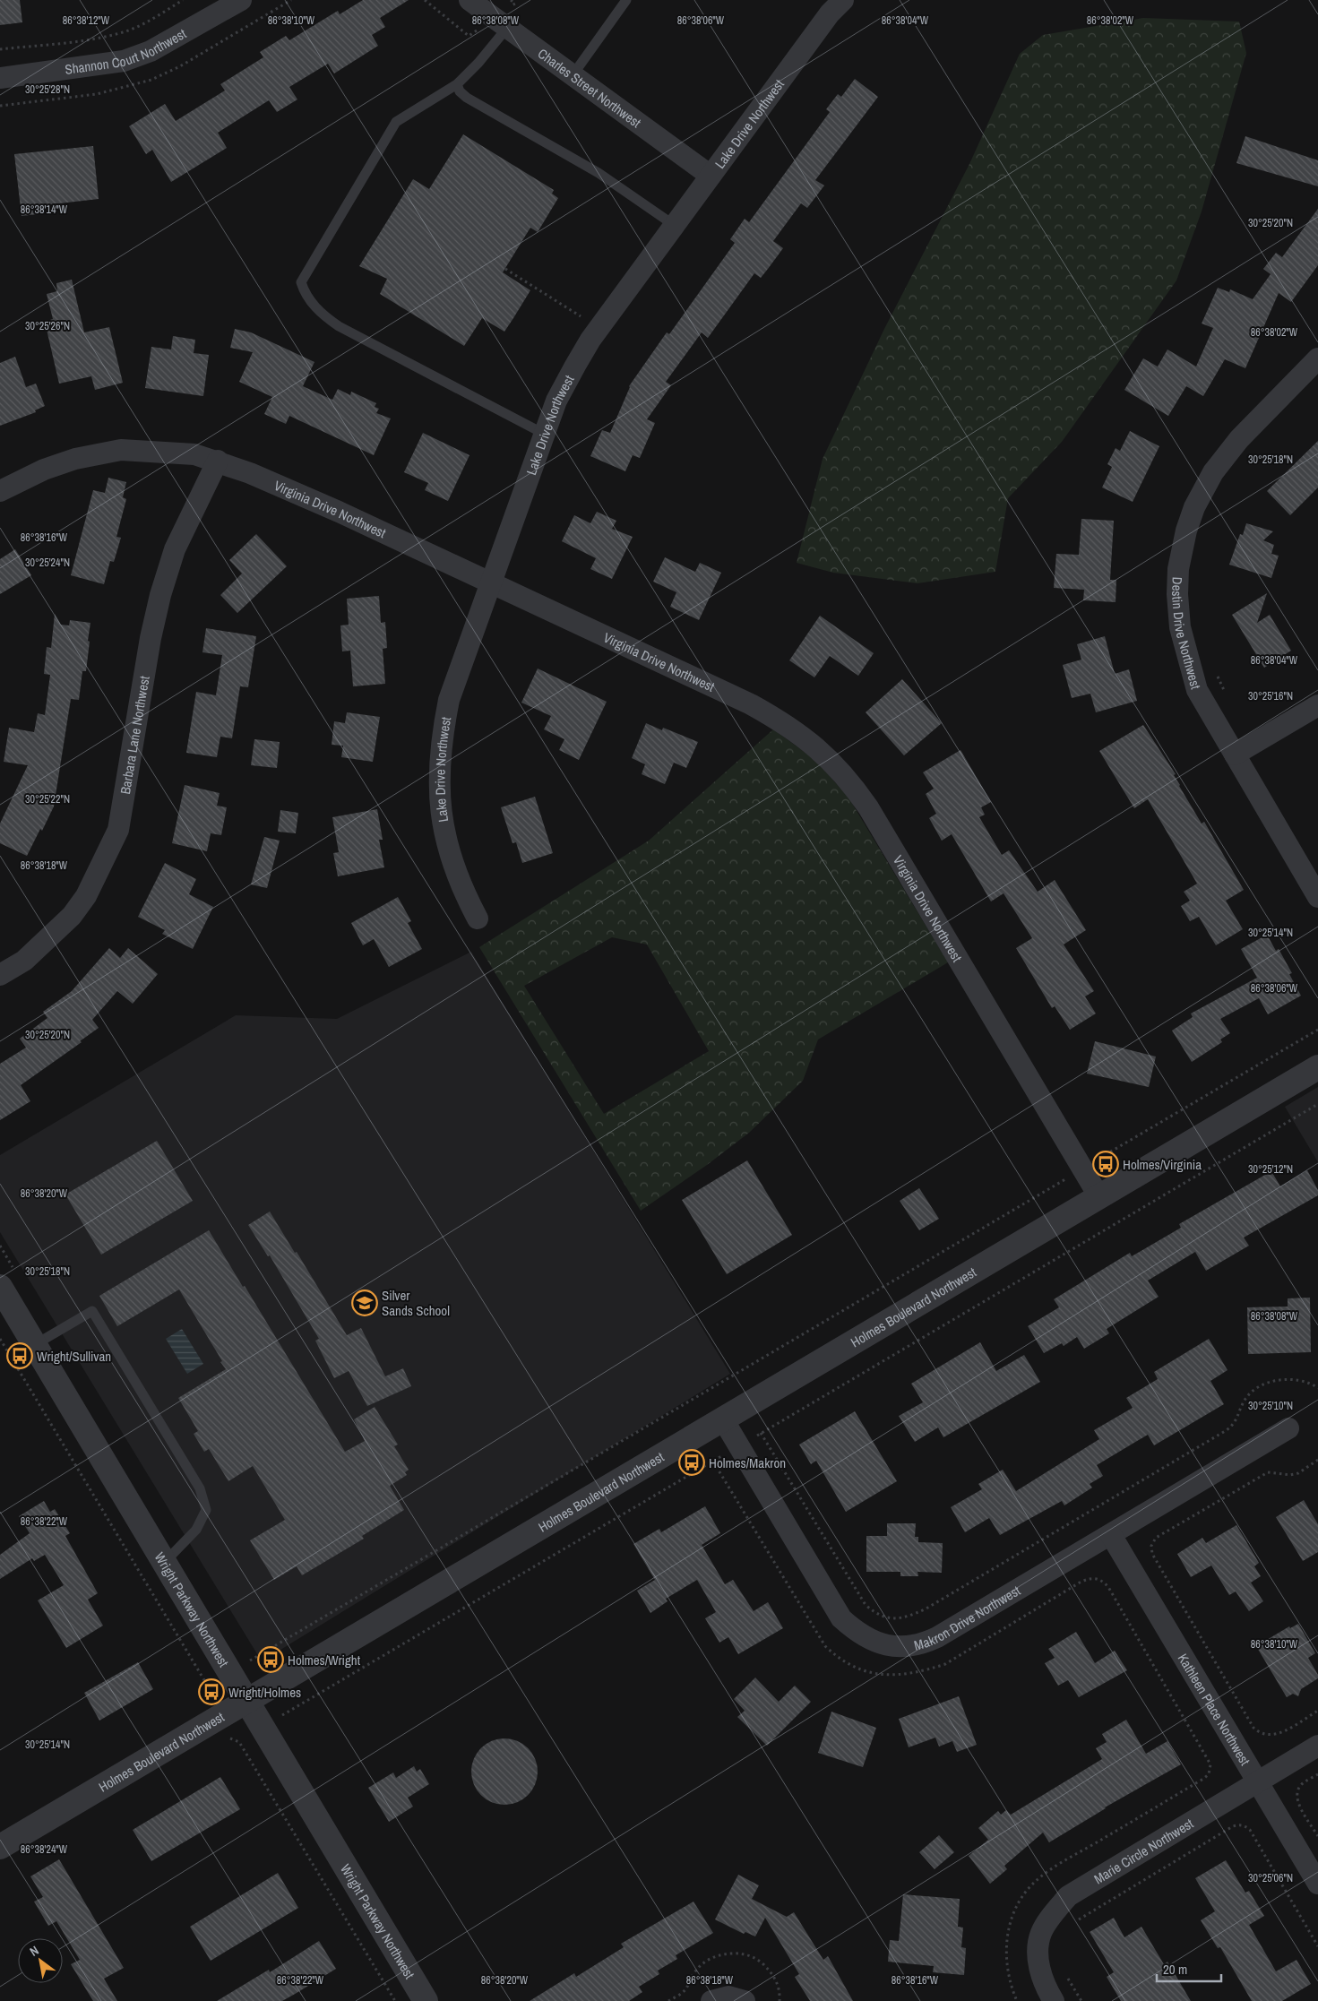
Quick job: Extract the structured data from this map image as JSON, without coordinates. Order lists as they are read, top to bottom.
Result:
{
  "streets": {
    "street": [
      "Shannon Court Northwest",
      "Charles Street Northwest",
      "Lake Drive Northwest",
      "Virginia Drive Northwest",
      "Destin Drive Northwest",
      "Barbara Lane Northwest",
      "Holmes Boulevard Northwest",
      "Wright Parkway Northwest",
      "Makron Drive Northwest",
      "Kathleen Place Northwest",
      "Marie Circle Northwest"
    ]
  },
  "crossings": [
    ["Charles Street Northwest", "Lake Drive Northwest"],
    ["Lake Drive Northwest", "Virginia Drive Northwest"],
    ["Virginia Drive Northwest", "Barbara Lane Northwest"],
    ["Virginia Drive Northwest", "Holmes Boulevard Northwest"],
    ["Holmes Boulevard Northwest", "Wright Parkway Northwest"],
    ["Holmes Boulevard Northwest", "Makron Drive Northwest"],
    ["Makron Drive Northwest", "Kathleen Place Northwest"],
    ["Kathleen Place Northwest", "Marie Circle Northwest"]
  ],
  "places": {
    "bus stop": [
      "Holmes/Virginia",
      "Wright/Sullivan",
      "Holmes/Makron",
      "Holmes/Wright",
      "Wright/Holmes"
    ],
    "school or university": ["Silver Sands School"]
  },
  "scale_bar": "20 m",
  "north": "top left",
  "coordinates": [
    "86°38'06\"W",
    "86°38'12\"W",
    "86°38'10\"W",
    "86°38'08\"W",
    "86°38'04\"W",
    "86°38'02\"W",
    "30°25'28\"N",
    "86°38'14\"W",
    "30°25'20\"N",
    "30°25'26\"N",
    "30°25'18\"N",
    "86°38'16\"W",
    "30°25'24\"N",
    "30°25'16\"N",
    "30°25'22\"N",
    "86°38'18\"W",
    "30°25'14\"N",
    "30°25'12\"N",
    "86°38'20\"W",
    "30°25'10\"N",
    "86°38'22\"W",
    "86°38'24\"W",
    "30°25'06\"N"
  ]
}
